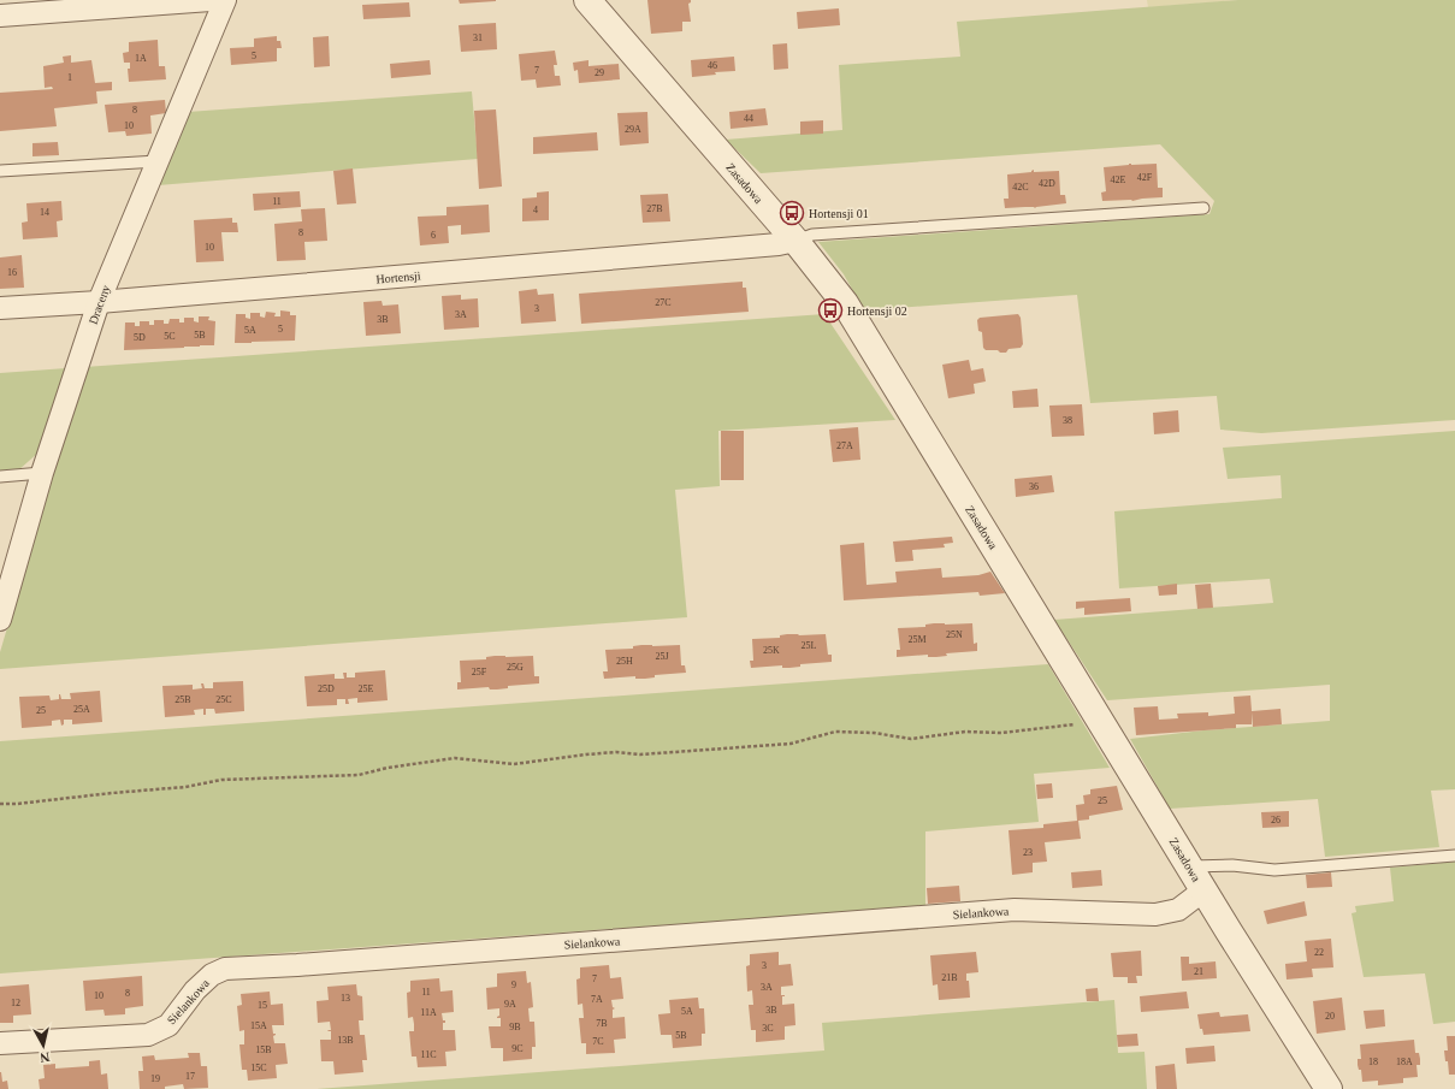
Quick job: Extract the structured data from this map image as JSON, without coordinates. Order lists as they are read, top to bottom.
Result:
{
  "streets": {
    "street": [
      "Zasadowa",
      "Hortensji",
      "Draceny",
      "Sielankowa"
    ]
  },
  "crossings": [
    ["Zasadowa", "Hortensji"],
    ["Zasadowa", "Sielankowa"],
    ["Hortensji", "Draceny"]
  ],
  "places": {
    "bus stop": ["Hortensji 01", "Hortensji 02"]
  },
  "house_numbers": [
    "31",
    "5",
    "1A",
    "46",
    "7",
    "29",
    "1",
    "8",
    "44",
    "10",
    "29A",
    "42F",
    "42E",
    "42D",
    "42C",
    "11",
    "27B",
    "4",
    "14",
    "8",
    "6",
    "10",
    "16",
    "27C",
    "3",
    "3A",
    "3B",
    "5",
    "5A",
    "5B",
    "5C",
    "5D",
    "38",
    "27A",
    "36",
    "25N",
    "25M",
    "25L",
    "25K",
    "25J",
    "25H",
    "25G",
    "25F",
    "25D",
    "25E",
    "25B",
    "25C",
    "25A",
    "25",
    "25",
    "26",
    "23",
    "22",
    "3",
    "21",
    "21B",
    "7",
    "9",
    "3A",
    "11",
    "8",
    "10",
    "13",
    "7A",
    "12",
    "9A",
    "15",
    "3B",
    "5A",
    "11A",
    "20",
    "7B",
    "15A",
    "9B",
    "3C",
    "5B",
    "13B",
    "7C",
    "9C",
    "15B",
    "11C",
    "18",
    "18A",
    "15C",
    "17",
    "19"
  ],
  "north": "bottom"
}
